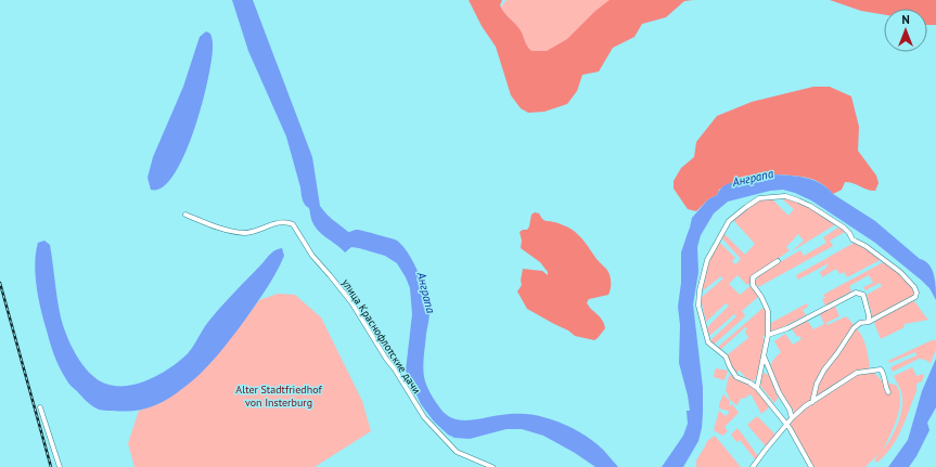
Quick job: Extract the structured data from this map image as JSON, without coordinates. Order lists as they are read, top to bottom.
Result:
{
  "streets": {
    "street": ["улица Краснофлотские дачи"]
  },
  "water": ["Анграпа"],
  "parks": ["Alter Stadtfriedhof von Insterburg"],
  "north": "top"
}
